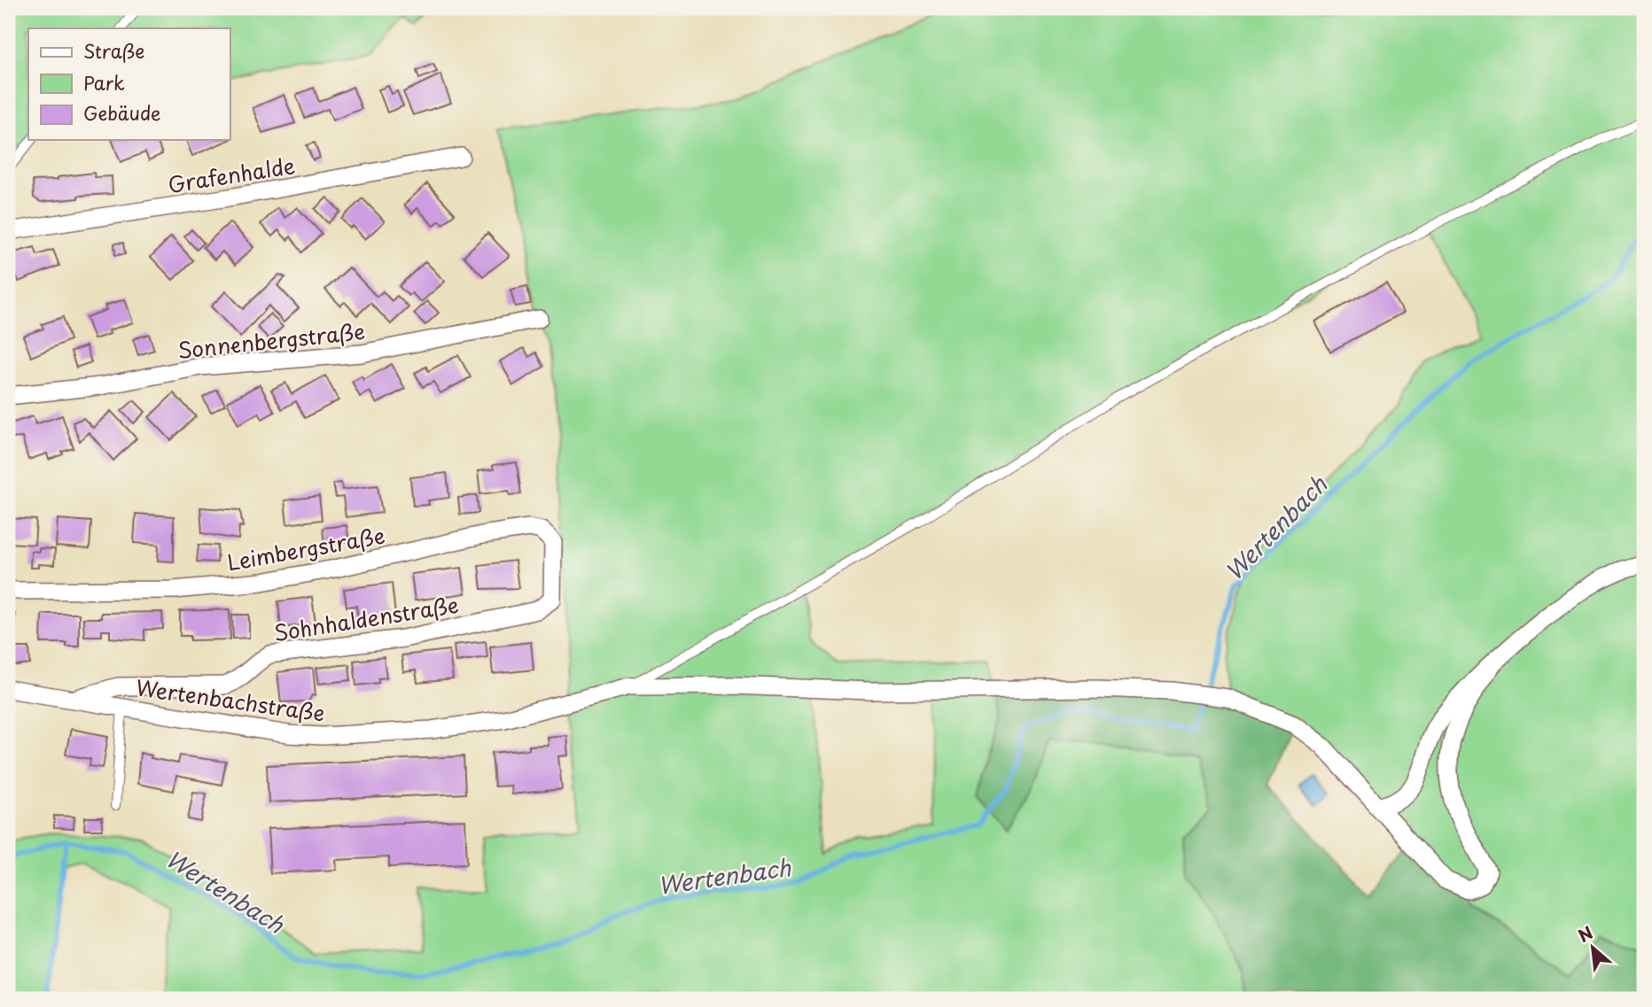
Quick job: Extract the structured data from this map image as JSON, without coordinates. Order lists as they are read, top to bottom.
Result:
{
  "streets": {
    "street": [
      "Grafenhalde",
      "Sonnenbergstraße",
      "Leimbergstraße",
      "Sohnhaldenstraße",
      "Wertenbachstraße"
    ]
  },
  "crossings": [
    ["Leimbergstraße", "Sohnhaldenstraße"],
    ["Sohnhaldenstraße", "Wertenbachstraße"]
  ],
  "water": ["Wertenbach"],
  "legend": ["Straße", "Park", "Gebäude"],
  "north": "top left"
}
